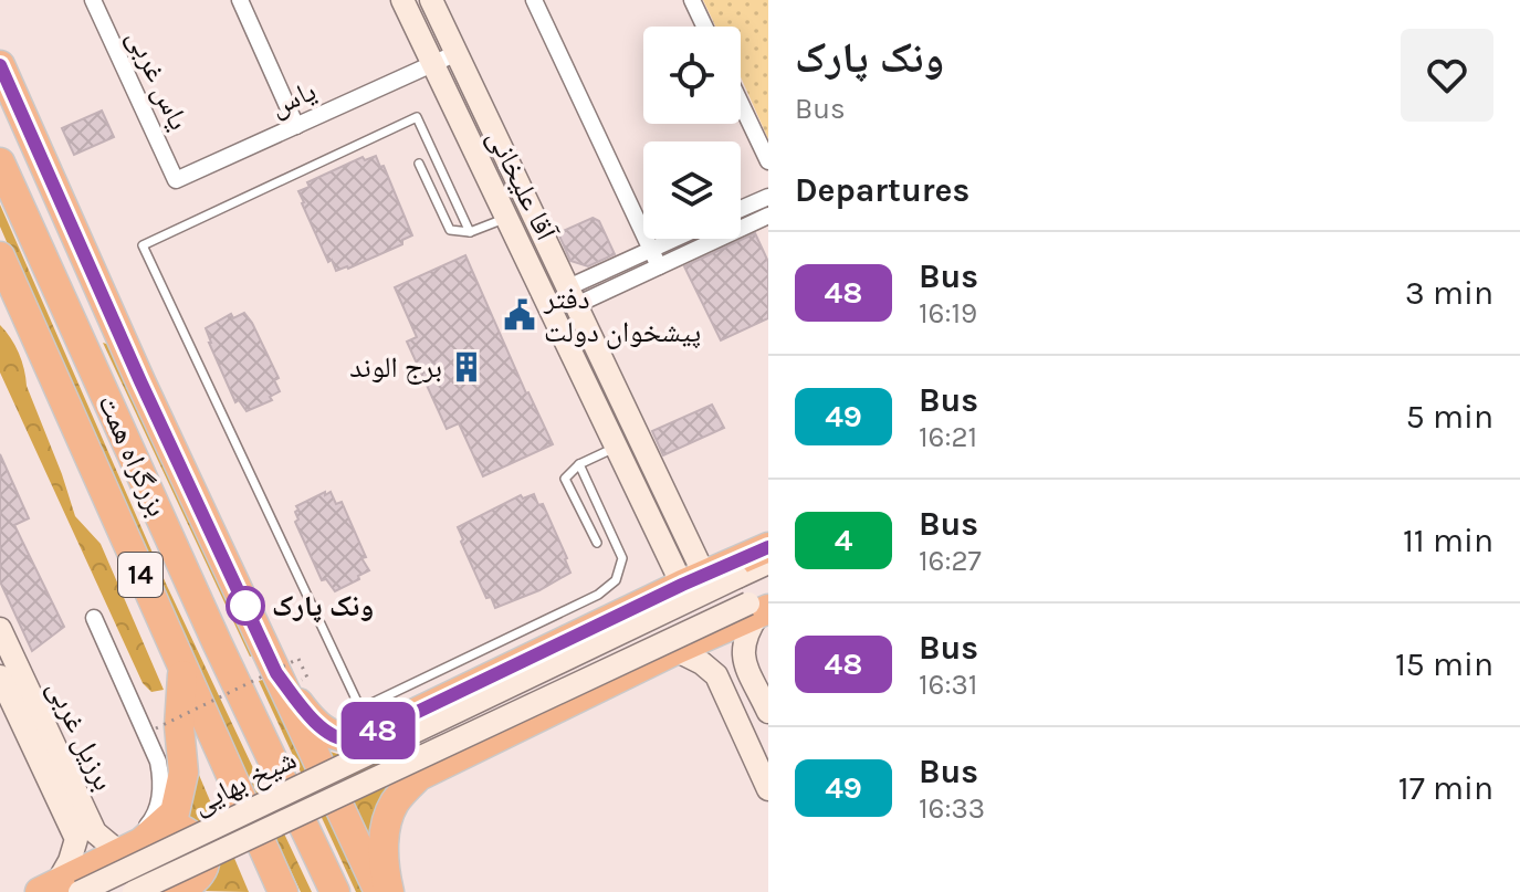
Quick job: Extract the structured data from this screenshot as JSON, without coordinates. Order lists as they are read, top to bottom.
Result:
{
  "streets": {
    "highway": ["بزرگراه همت", "14"],
    "street": [
      "یاس غربی",
      "یاس",
      "آقا علیخانی",
      "برزیل غربی",
      "شیخ بهایی"
    ]
  },
  "crossings": [
    ["یاس غربی", "یاس"],
    ["یاس", "آقا علیخانی"]
  ],
  "places": {
    "public building": ["دفتر پیشخوان دولت"],
    "building": ["برج الوند"],
    "other": ["ونک پارک"]
  },
  "lines": ["bus line 48"],
  "page": {
    "on_map": "48",
    "heading": [
      ["ونک پارک", "Bus"],
      "Departures"
    ],
    "list": [
      {
        "mark": "48",
        "name": "Bus",
        "note": "16:19",
        "value": "3 min"
      },
      {
        "mark": "49",
        "name": "Bus",
        "note": "16:21",
        "value": "5 min"
      },
      {
        "mark": "4",
        "name": "Bus",
        "note": "16:27",
        "value": "11 min"
      },
      {
        "mark": "48",
        "name": "Bus",
        "note": "16:31",
        "value": "15 min"
      },
      {
        "mark": "49",
        "name": "Bus",
        "note": "16:33",
        "value": "17 min"
      }
    ]
  }
}
